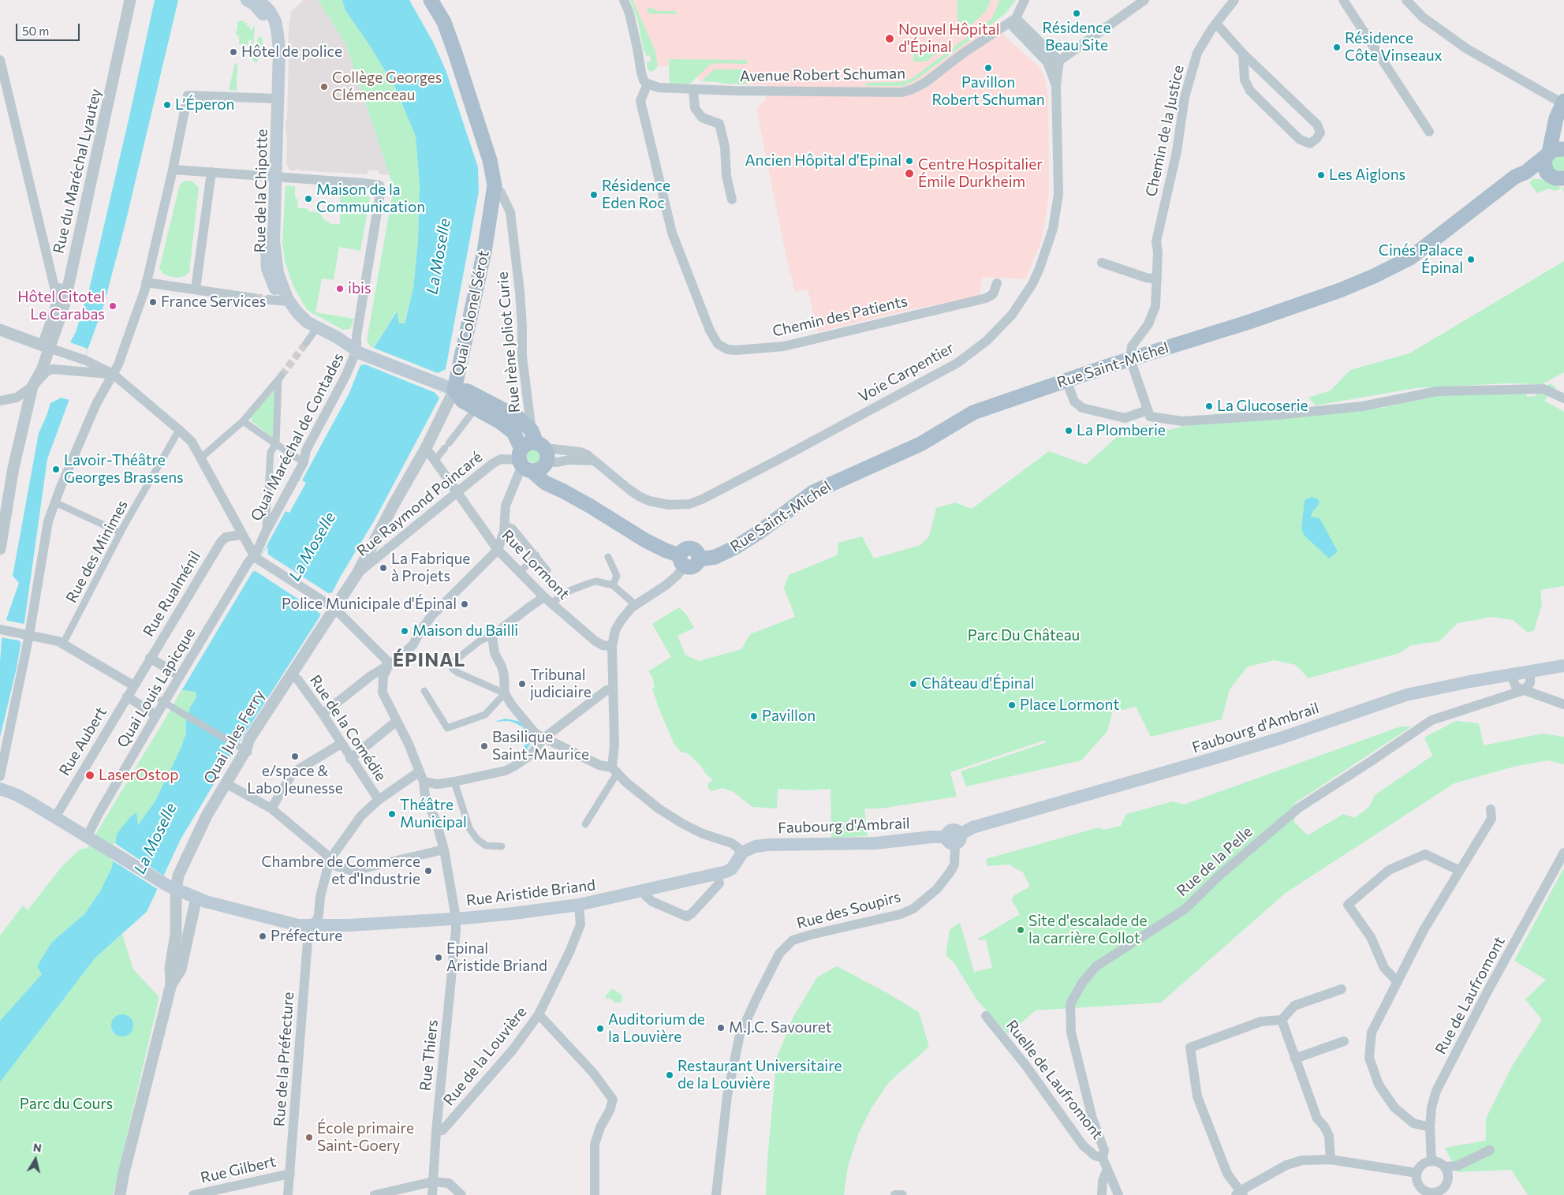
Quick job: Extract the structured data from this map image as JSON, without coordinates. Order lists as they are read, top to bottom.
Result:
{
  "streets": {
    "main road": [
      "Rue de la Chipotte",
      "Quai Colonel Sérot",
      "Rue Saint-Michel",
      "Faubourg d'Ambrail",
      "Rue Aristide Briand"
    ],
    "street": [
      "Avenue Robert Schuman",
      "Chemin de la Justice",
      "Rue du Maréchal Lyautey",
      "Chemin des Patients",
      "Rue Irène Joliot Curie",
      "Voie Carpentier",
      "Quai Maréchal de Contades",
      "Rue Raymond Poincaré",
      "Rue des Minimes",
      "Rue Lormont",
      "Rue Rualménil",
      "Quai Louis Lapicque",
      "Rue de la Comédie",
      "Quai Jules Ferry",
      "Rue Aubert",
      "Rue de la Pelle",
      "Rue des Soupirs",
      "Rue de Laufromont",
      "Rue Thiers",
      "Rue de la Louvière",
      "Rue de la Préfecture",
      "Ruelle de Laufromont",
      "Rue Gilbert"
    ]
  },
  "crossings": [
    ["Avenue Robert Schuman", "Chemin des Patients"],
    ["Avenue Robert Schuman", "Voie Carpentier"],
    ["Chemin de la Justice", "Rue Saint-Michel"],
    ["Rue de la Chipotte", "Quai Maréchal de Contades"],
    ["Quai Colonel Sérot", "Rue Irène Joliot Curie"],
    ["Quai Colonel Sérot", "Rue Raymond Poincaré"],
    ["Quai Colonel Sérot", "Rue Lormont"],
    ["Quai Colonel Sérot", "Quai Jules Ferry"],
    ["Rue Irène Joliot Curie", "Voie Carpentier"],
    ["Voie Carpentier", "Rue Raymond Poincaré"],
    ["Quai Maréchal de Contades", "Quai Louis Lapicque"],
    ["Rue Raymond Poincaré", "Rue Lormont"],
    ["Rue Rualménil", "Rue Aubert"],
    ["Quai Louis Lapicque", "Rue Aristide Briand"],
    ["Rue de la Comédie", "Quai Jules Ferry"],
    ["Faubourg d'Ambrail", "Rue de la Pelle"],
    ["Faubourg d'Ambrail", "Rue Aristide Briand"],
    ["Faubourg d'Ambrail", "Rue des Soupirs"],
    ["Quai Jules Ferry", "Rue Aristide Briand"],
    ["Rue Aubert", "Rue Aristide Briand"],
    ["Rue de la Pelle", "Ruelle de Laufromont"],
    ["Rue Aristide Briand", "Rue Thiers"],
    ["Rue Aristide Briand", "Rue de la Louvière"],
    ["Rue Aristide Briand", "Rue de la Préfecture"],
    ["Rue Thiers", "Rue de la Louvière"],
    ["Rue de la Préfecture", "Rue Gilbert"]
  ],
  "districts": ["ÉPINAL"],
  "water": ["La Moselle"],
  "parks": ["Parc Du Château", "Parc du Cours"],
  "places": [
    "Résidence Beau Site",
    "Nouvel Hôpital d'Épinal",
    "Résidence Côte Vinseaux",
    "Hôtel de police",
    "Pavillon Robert Schuman",
    "Collège Georges Clémenceau",
    "L’Éperon",
    "Ancien Hôpital d'Epinal",
    "Centre Hospitalier Émile Durkheim",
    "Les Aiglons",
    "Résidence Eden Roc",
    "Maison de la Communication",
    "Cinés Palace Épinal",
    "ibis",
    "France Services",
    "Hôtel Citotel Le Carabas",
    "La Glucoserie",
    "La Plomberie",
    "Lavoir-Théâtre Georges Brassens",
    "La Fabrique à Projets",
    "Police Municipale d'Épinal",
    "Maison du Bailli",
    "Tribunal judiciaire",
    "Château d'Épinal",
    "Place Lormont",
    "Pavillon",
    "Basilique Saint-Maurice",
    "e/space & Labo Jeunesse",
    "LaserOstop",
    "Théâtre Municipal",
    "Chambre de Commerce et d'Industrie",
    "Site d'escalade de la carrière Collot",
    "Préfecture",
    "Epinal Aristide Briand",
    "M.J.C. Savouret",
    "Auditorium de la Louvière",
    "Restaurant Universitaire de la Louvière",
    "École primaire Saint-Goery"
  ],
  "scale_bar": "50 m",
  "north": "top"
}
